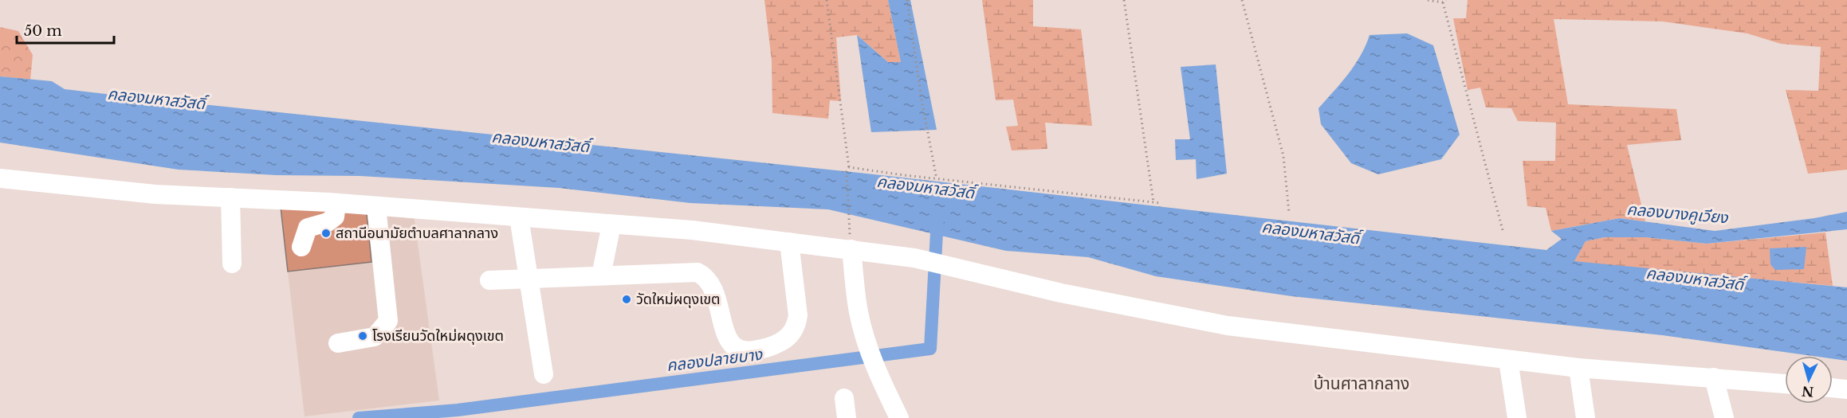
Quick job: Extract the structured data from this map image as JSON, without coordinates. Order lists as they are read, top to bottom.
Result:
{
  "districts": ["บ้านศาลากลาง"],
  "water": ["คลองมหาสวัสดิ์", "คลองบางคูเวียง", "คลองปลายบาง"],
  "places": ["สถานีอนามัยตำบลศาลากลาง", "วัดใหม่ผดุงเขต", "โรงเรียนวัดใหม่ผดุงเขต"],
  "scale_bar": "50 m",
  "north": "bottom"
}
